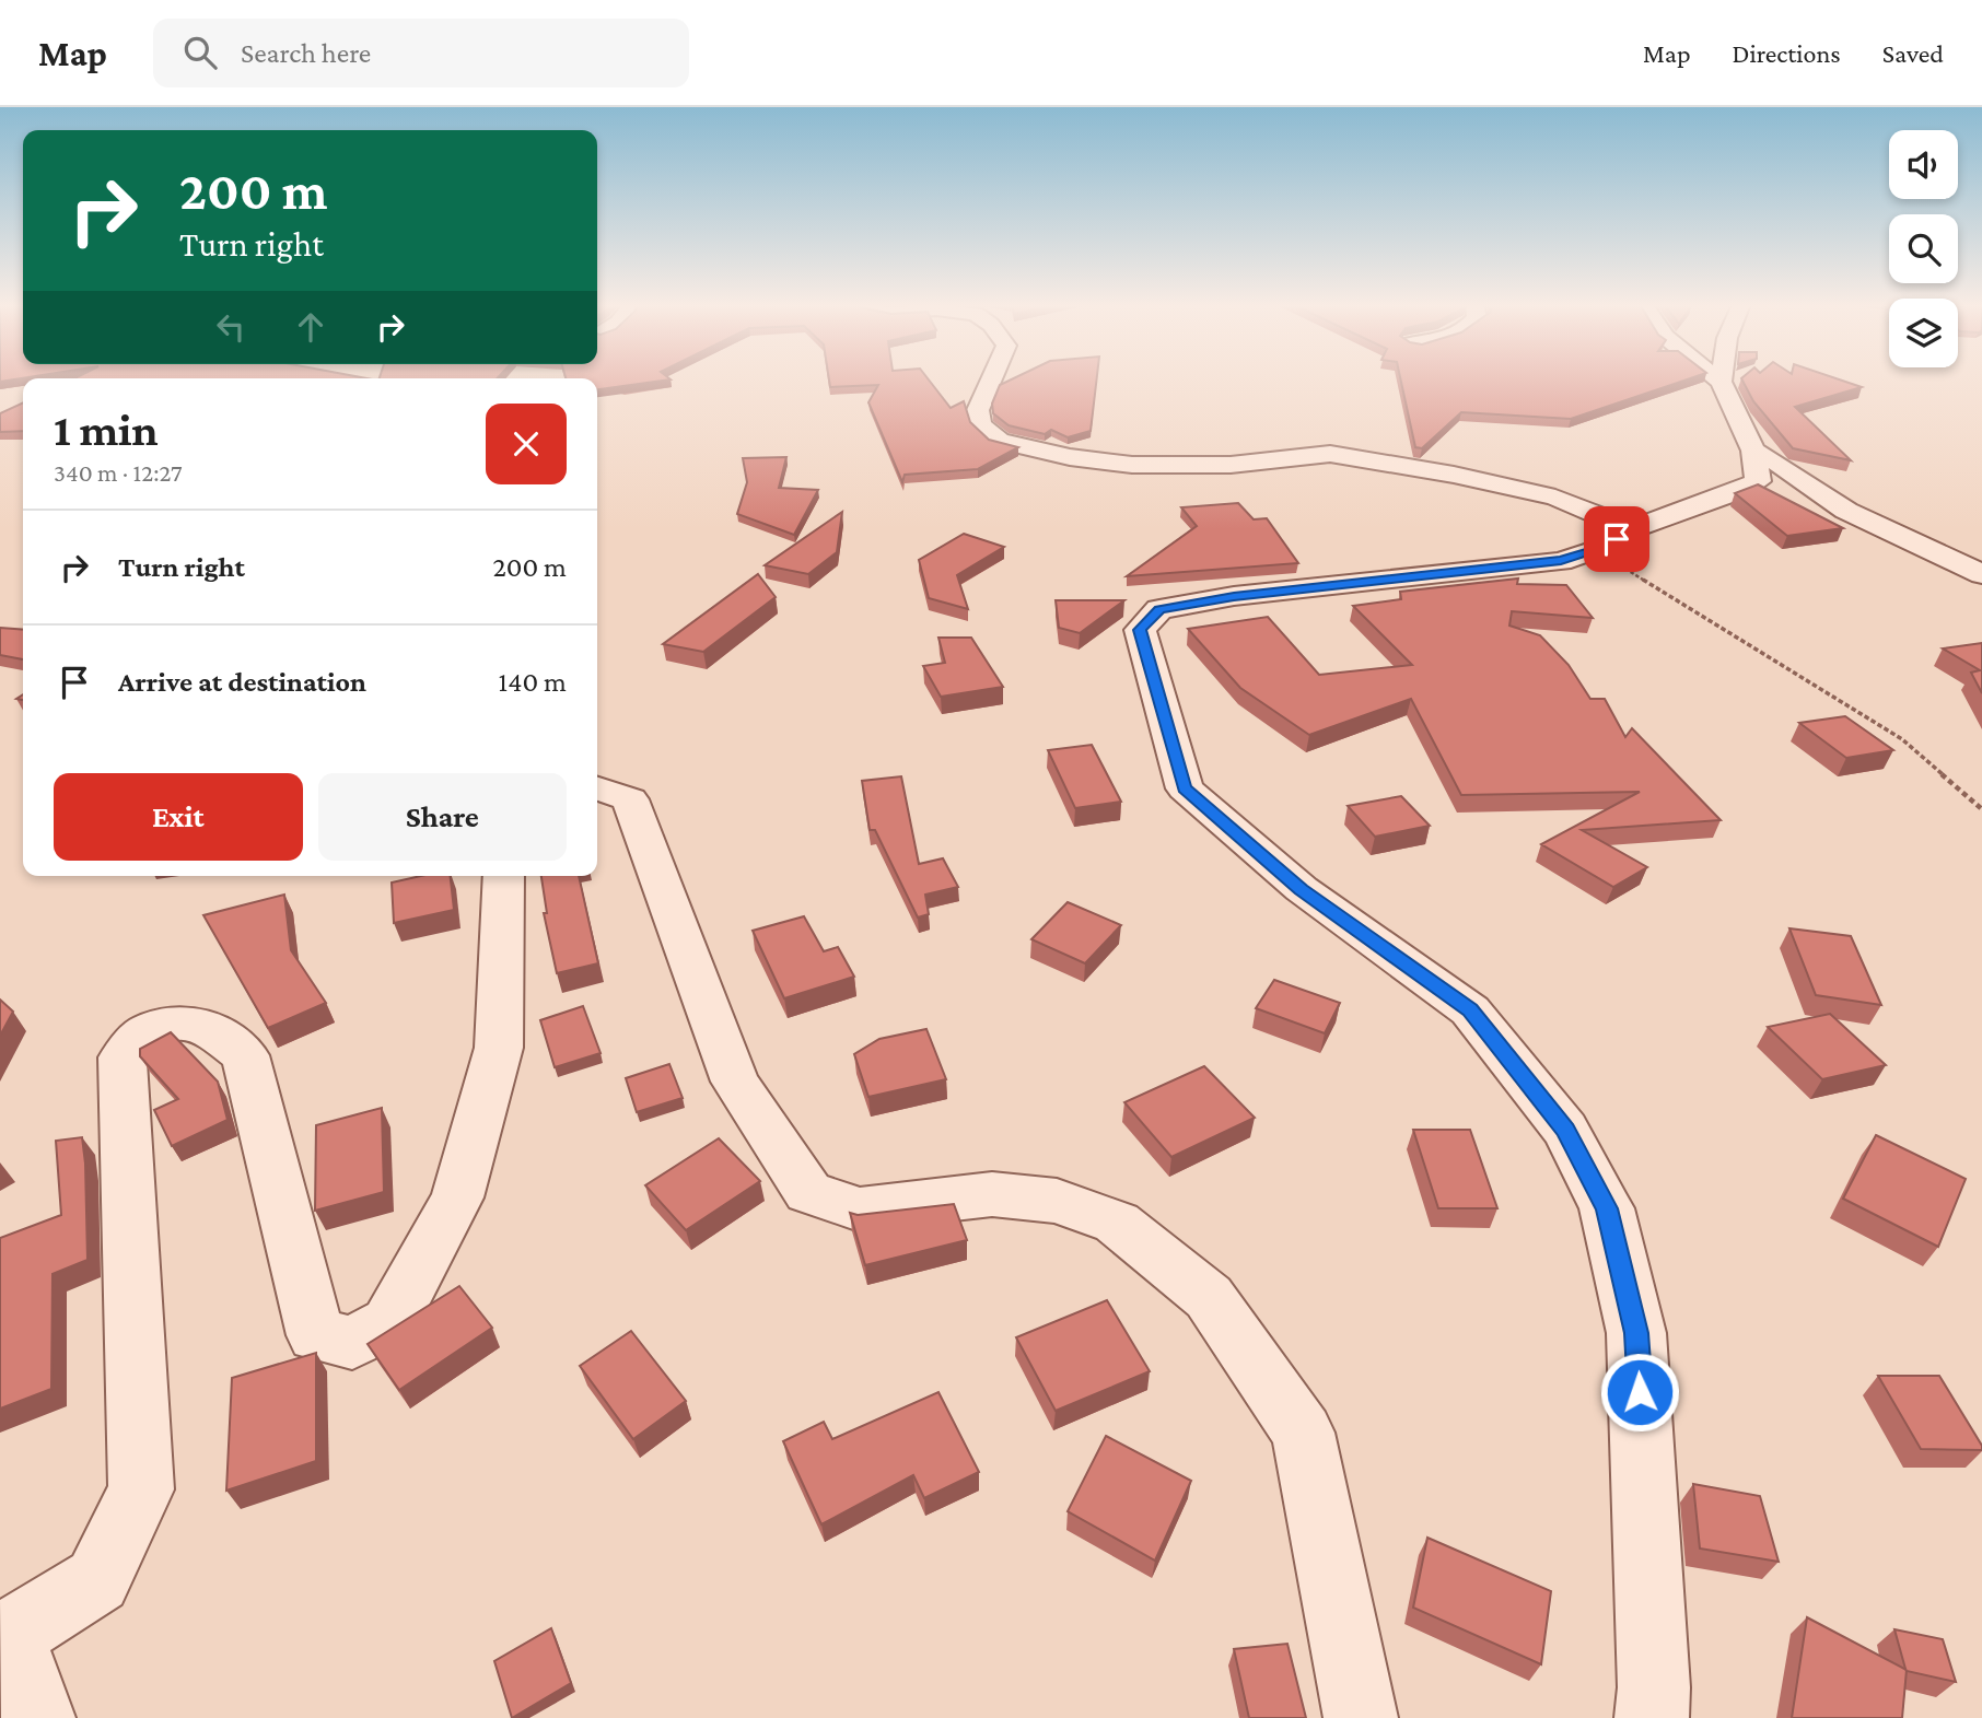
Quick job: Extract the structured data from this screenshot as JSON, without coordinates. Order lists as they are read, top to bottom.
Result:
{
  "page": {
    "header": "Map",
    "search": "Search here",
    "nav": ["Map", "Directions", "Saved"],
    "turn": ["200 m", "Turn right"],
    "heading": ["1 min", "340 m · 12:27"],
    "list": [
      {
        "name": "Turn right",
        "value": "200 m"
      },
      {
        "name": "Arrive at destination",
        "value": "140 m"
      }
    ],
    "buttons": ["Exit", "Share"]
  }
}
